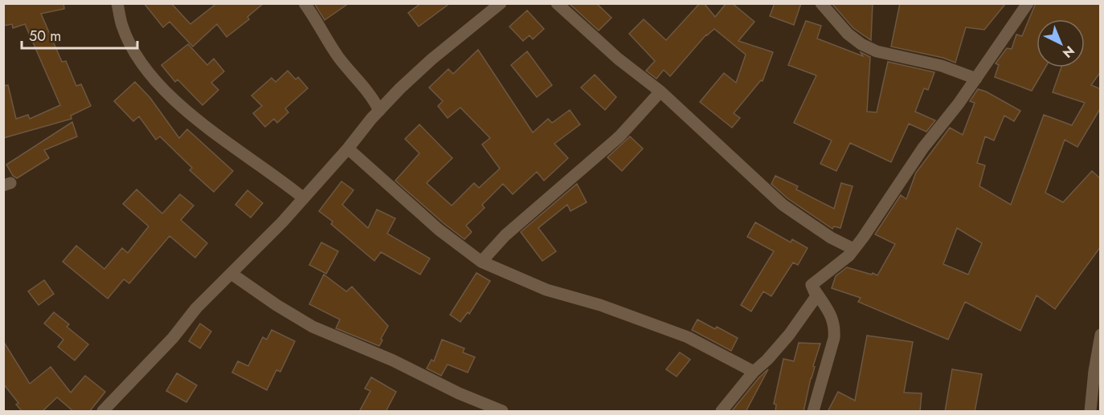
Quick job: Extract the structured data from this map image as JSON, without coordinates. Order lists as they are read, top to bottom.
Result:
{
  "scale_bar": "50 m",
  "north": "bottom right"
}
